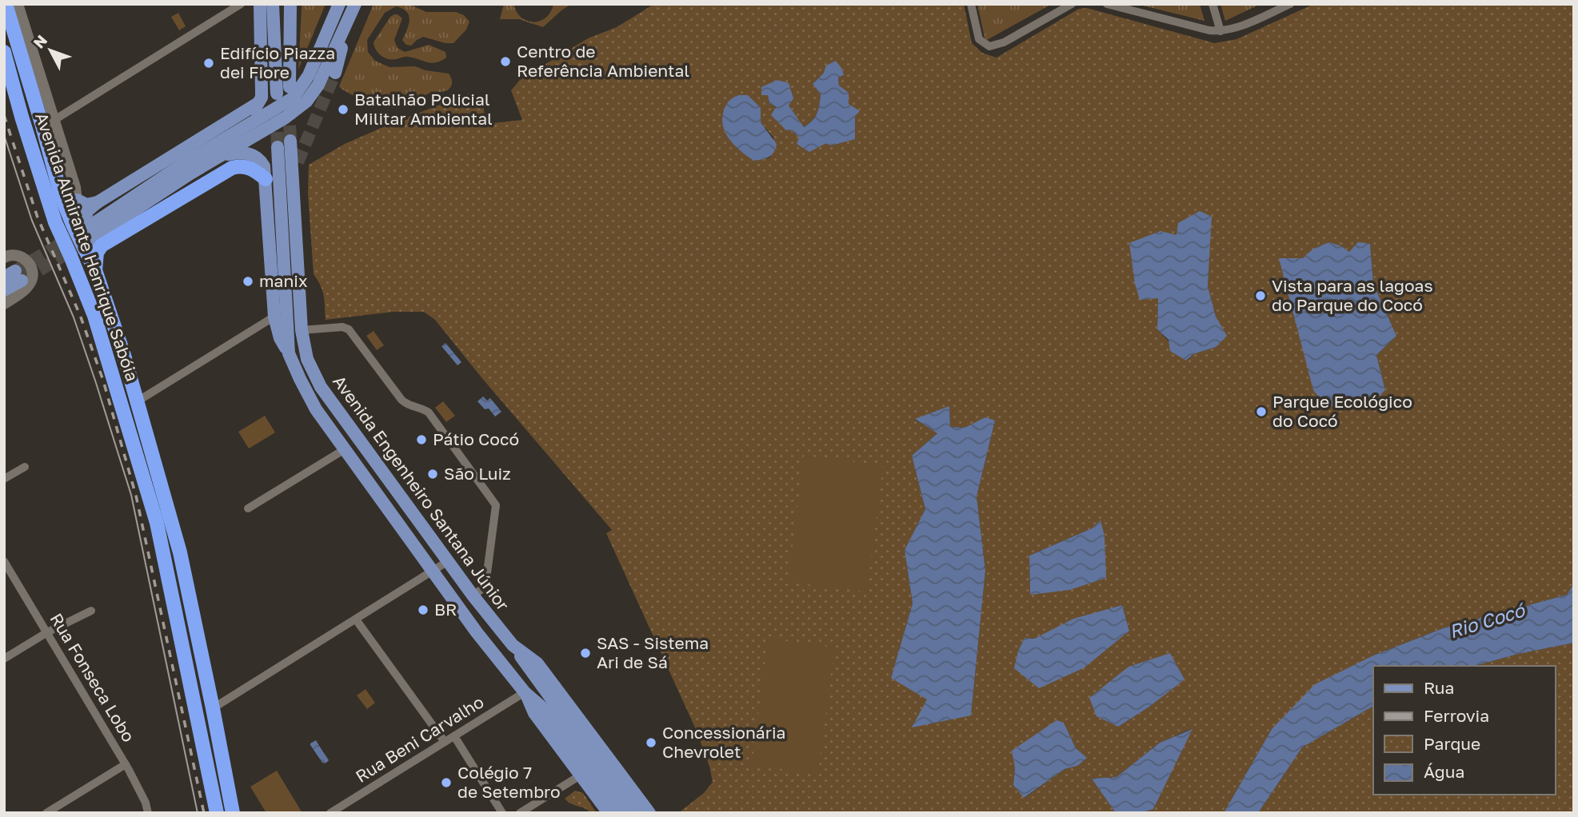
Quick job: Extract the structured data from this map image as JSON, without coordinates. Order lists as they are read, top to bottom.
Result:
{
  "streets": {
    "highway": ["Avenida Almirante Henrique Sabóia"],
    "main road": ["Avenida Engenheiro Santana Júnior"],
    "street": ["Rua Fonseca Lobo", "Rua Beni Carvalho"]
  },
  "crossings": [
    ["Avenida Engenheiro Santana Júnior", "Rua Beni Carvalho"]
  ],
  "water": ["Rio Cocó"],
  "places": [
    "Centro de Referência Ambiental",
    "Edifício Piazza dei Fiore",
    "Batalhão Policial Militar Ambiental",
    "manix",
    "Vista para as lagoas do Parque do Cocó",
    "Parque Ecológico do Cocó",
    "Pátio Cocó",
    "São Luiz",
    "BR",
    "SAS - Sistema Ari de Sá",
    "Concessionária Chevrolet",
    "Colégio 7 de Setembro"
  ],
  "legend": [
    "Rua",
    "Ferrovia",
    "Parque",
    "Água"
  ],
  "north": "top left"
}
